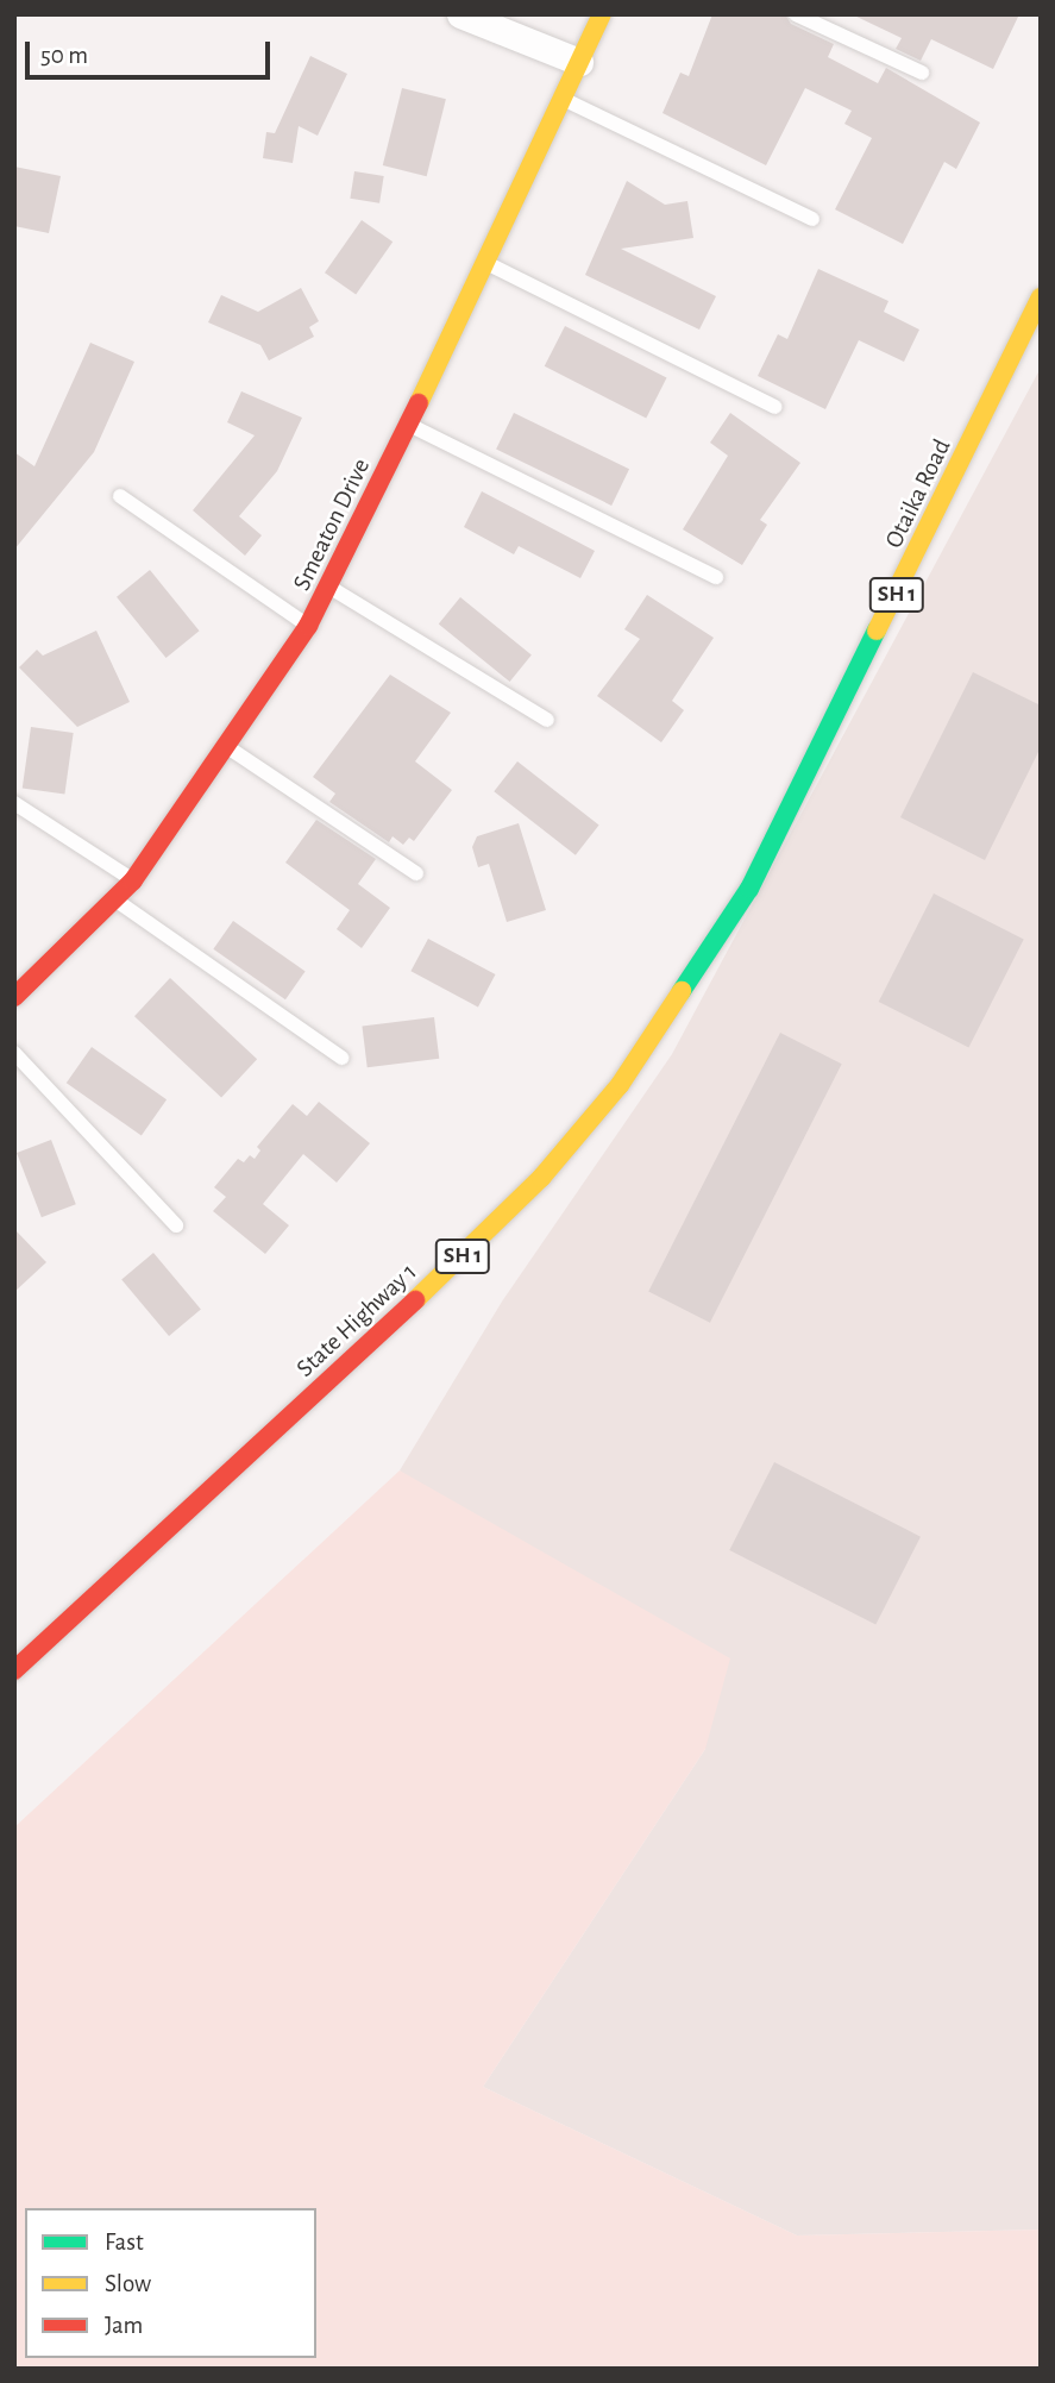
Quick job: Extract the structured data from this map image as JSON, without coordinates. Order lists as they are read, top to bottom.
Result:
{
  "streets": {
    "main road": [
      "Otaika Road",
      "Smeaton Drive",
      "SH 1",
      "State Highway 1"
    ]
  },
  "crossings": [
    ["Otaika Road", "State Highway 1"]
  ],
  "legend": ["Fast", "Slow", "Jam"],
  "scale_bar": "50 m"
}
